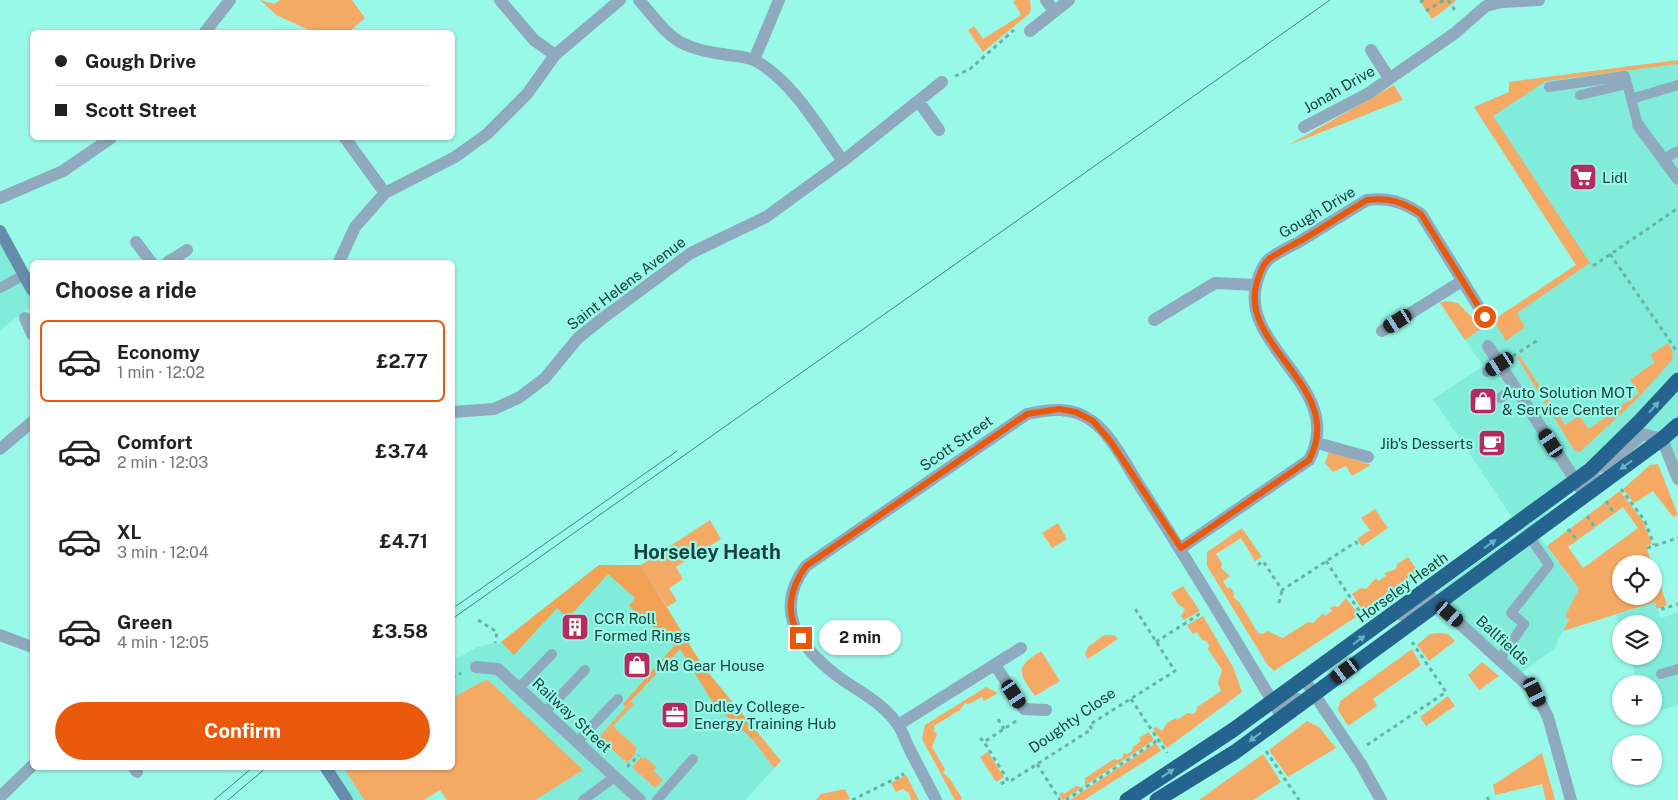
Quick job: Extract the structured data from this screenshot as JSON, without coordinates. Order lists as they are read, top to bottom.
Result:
{
  "streets": {
    "highway": ["Horseley Heath"],
    "street": [
      "Jonah Drive",
      "Gough Drive",
      "Saint Helens Avenue",
      "Scott Street",
      "Ballfields",
      "Railway Street"
    ],
    "path": ["Doughty Close"]
  },
  "crossings": [
    ["Scott Street", "Horseley Heath"],
    ["Horseley Heath", "Ballfields"]
  ],
  "districts": ["Horseley Heath"],
  "places": {
    "supermarket": ["Lidl"],
    "shop": ["Auto Solution MOT & Service Center", "M8 Gear House"],
    "cafe": ["Jib's Desserts"],
    "building": ["CCR Roll Formed Rings"],
    "office": ["Dudley College- Energy Training Hub"]
  },
  "page": {
    "banner": ["Gough Drive", "Scott Street"],
    "heading": "Choose a ride",
    "list": [
      {
        "name": "Economy",
        "note": "1 min · 12:02",
        "value": "£2.77"
      },
      {
        "name": "Comfort",
        "note": "2 min · 12:03",
        "value": "£3.74"
      },
      {
        "name": "XL",
        "note": "3 min · 12:04",
        "value": "£4.71"
      },
      {
        "name": "Green",
        "note": "4 min · 12:05",
        "value": "£3.58"
      }
    ],
    "map_buttons": ["+", "−"],
    "bubble": "2 min",
    "buttons": "Confirm"
  }
}
